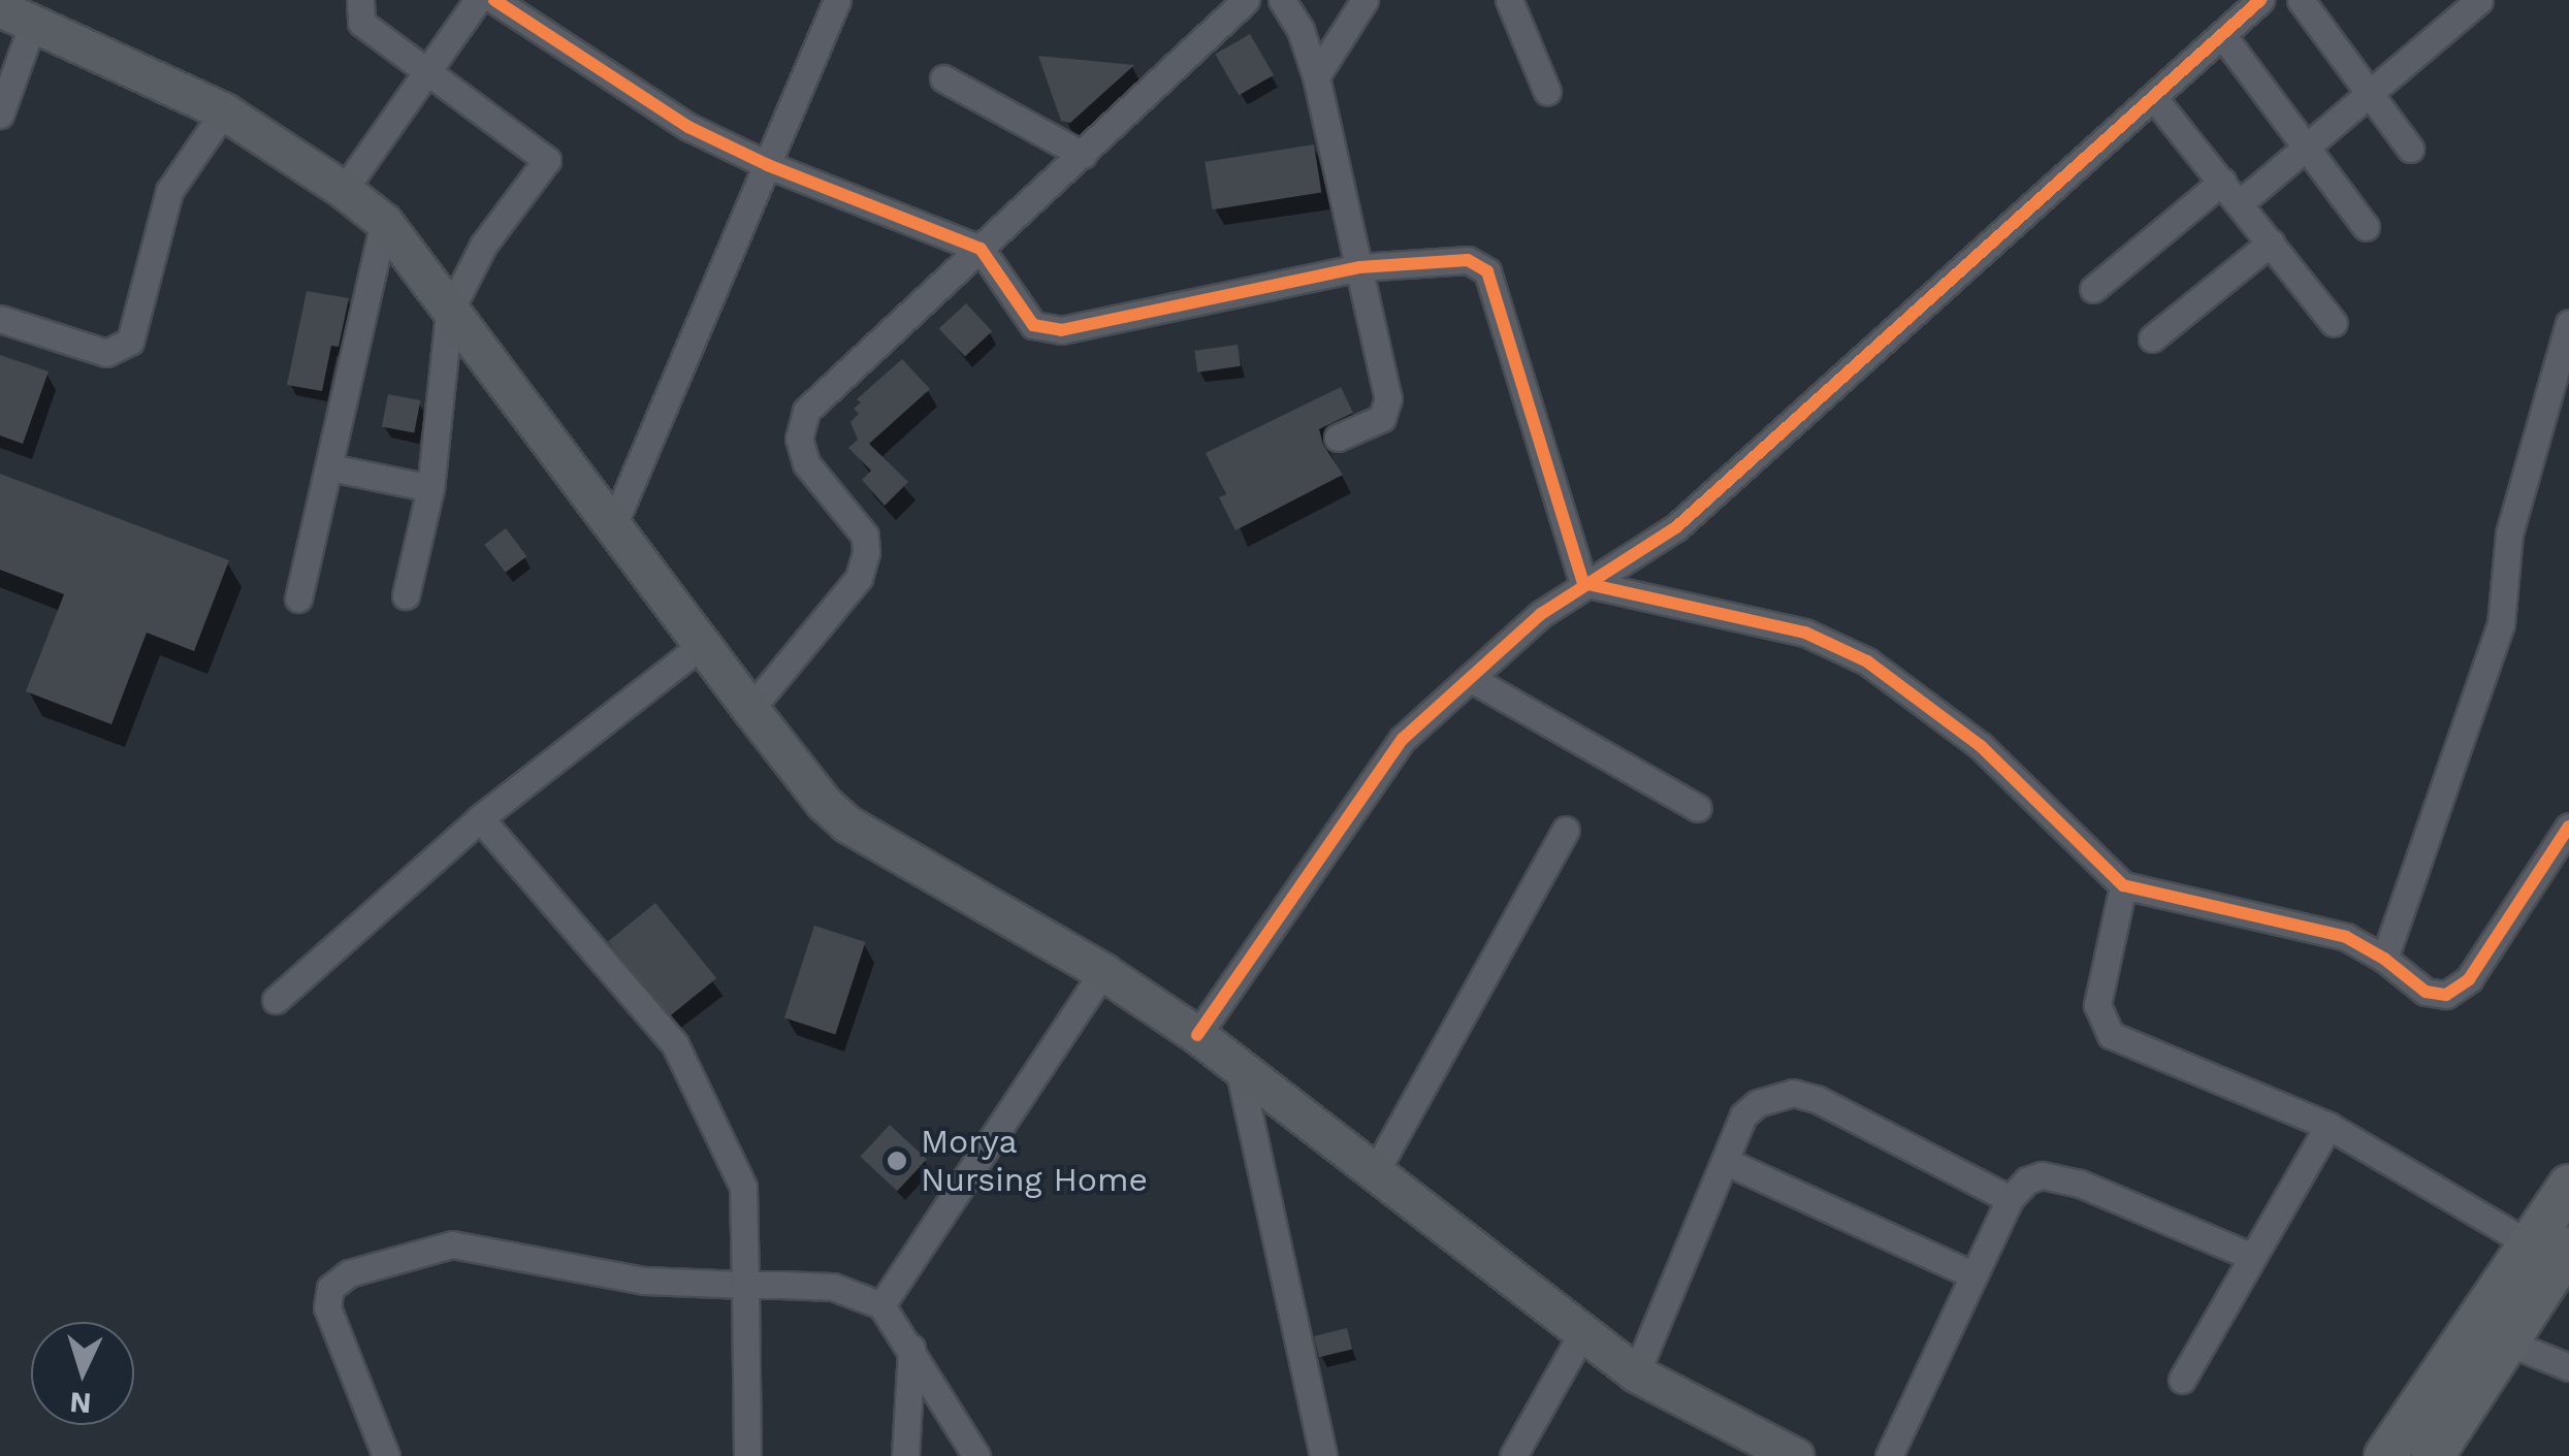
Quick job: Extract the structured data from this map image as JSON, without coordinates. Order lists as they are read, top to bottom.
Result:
{
  "places": ["Morya Nursing Home"],
  "north": "bottom"
}
